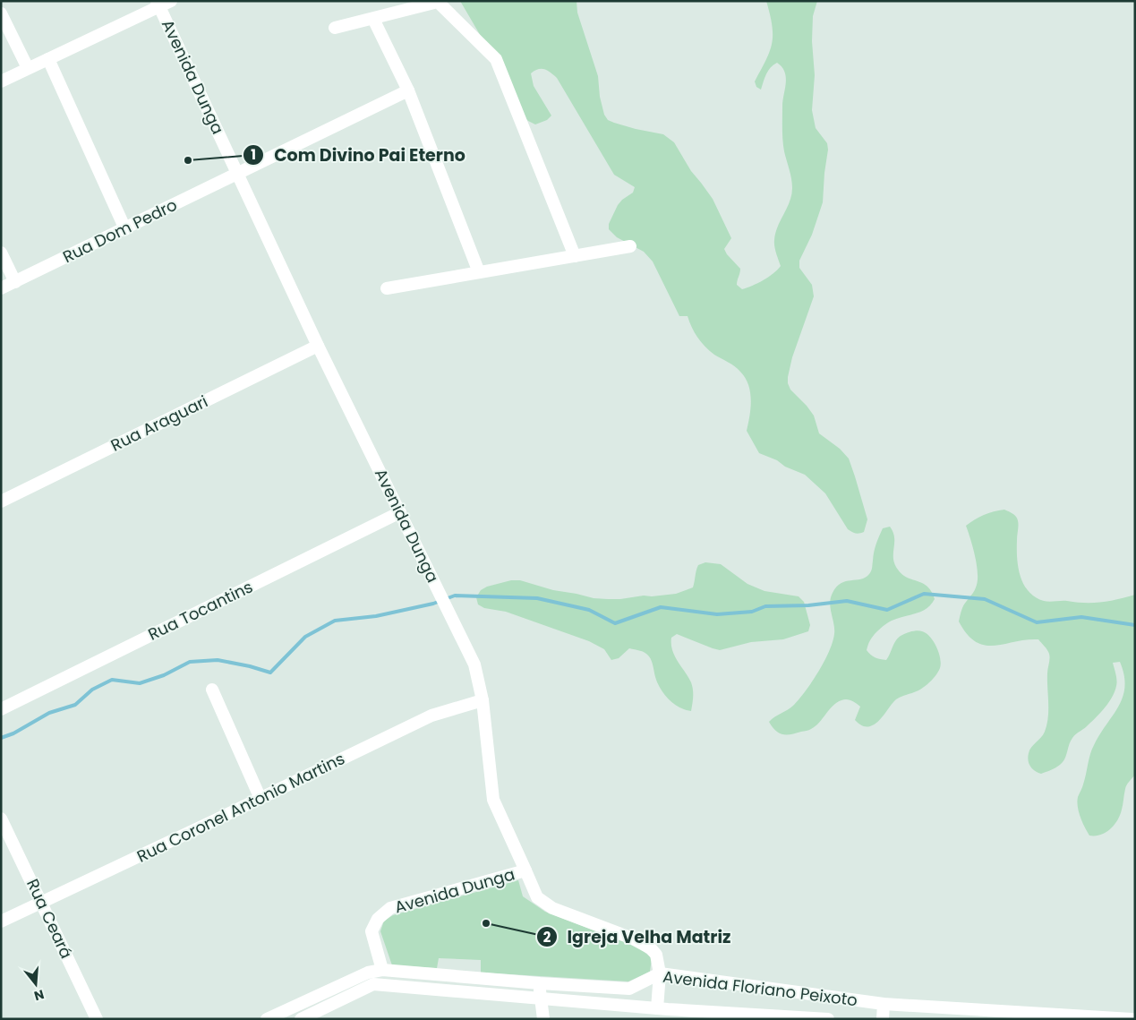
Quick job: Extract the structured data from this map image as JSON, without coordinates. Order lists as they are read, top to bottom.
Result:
{
  "streets": {
    "street": [
      "Avenida Dunga",
      "Rua Dom Pedro",
      "Rua Araguari",
      "Rua Tocantins",
      "Rua Coronel Antonio Martins",
      "Rua Ceará",
      "Avenida Floriano Peixoto"
    ]
  },
  "crossings": [
    ["Avenida Dunga", "Rua Dom Pedro"],
    ["Avenida Dunga", "Rua Araguari"],
    ["Avenida Dunga", "Rua Tocantins"],
    ["Avenida Dunga", "Rua Coronel Antonio Martins"],
    ["Avenida Dunga", "Avenida Floriano Peixoto"],
    ["Rua Coronel Antonio Martins", "Rua Ceará"]
  ],
  "places": ["Com Divino Pai Eterno", "Igreja Velha Matriz"],
  "north": "bottom"
}
